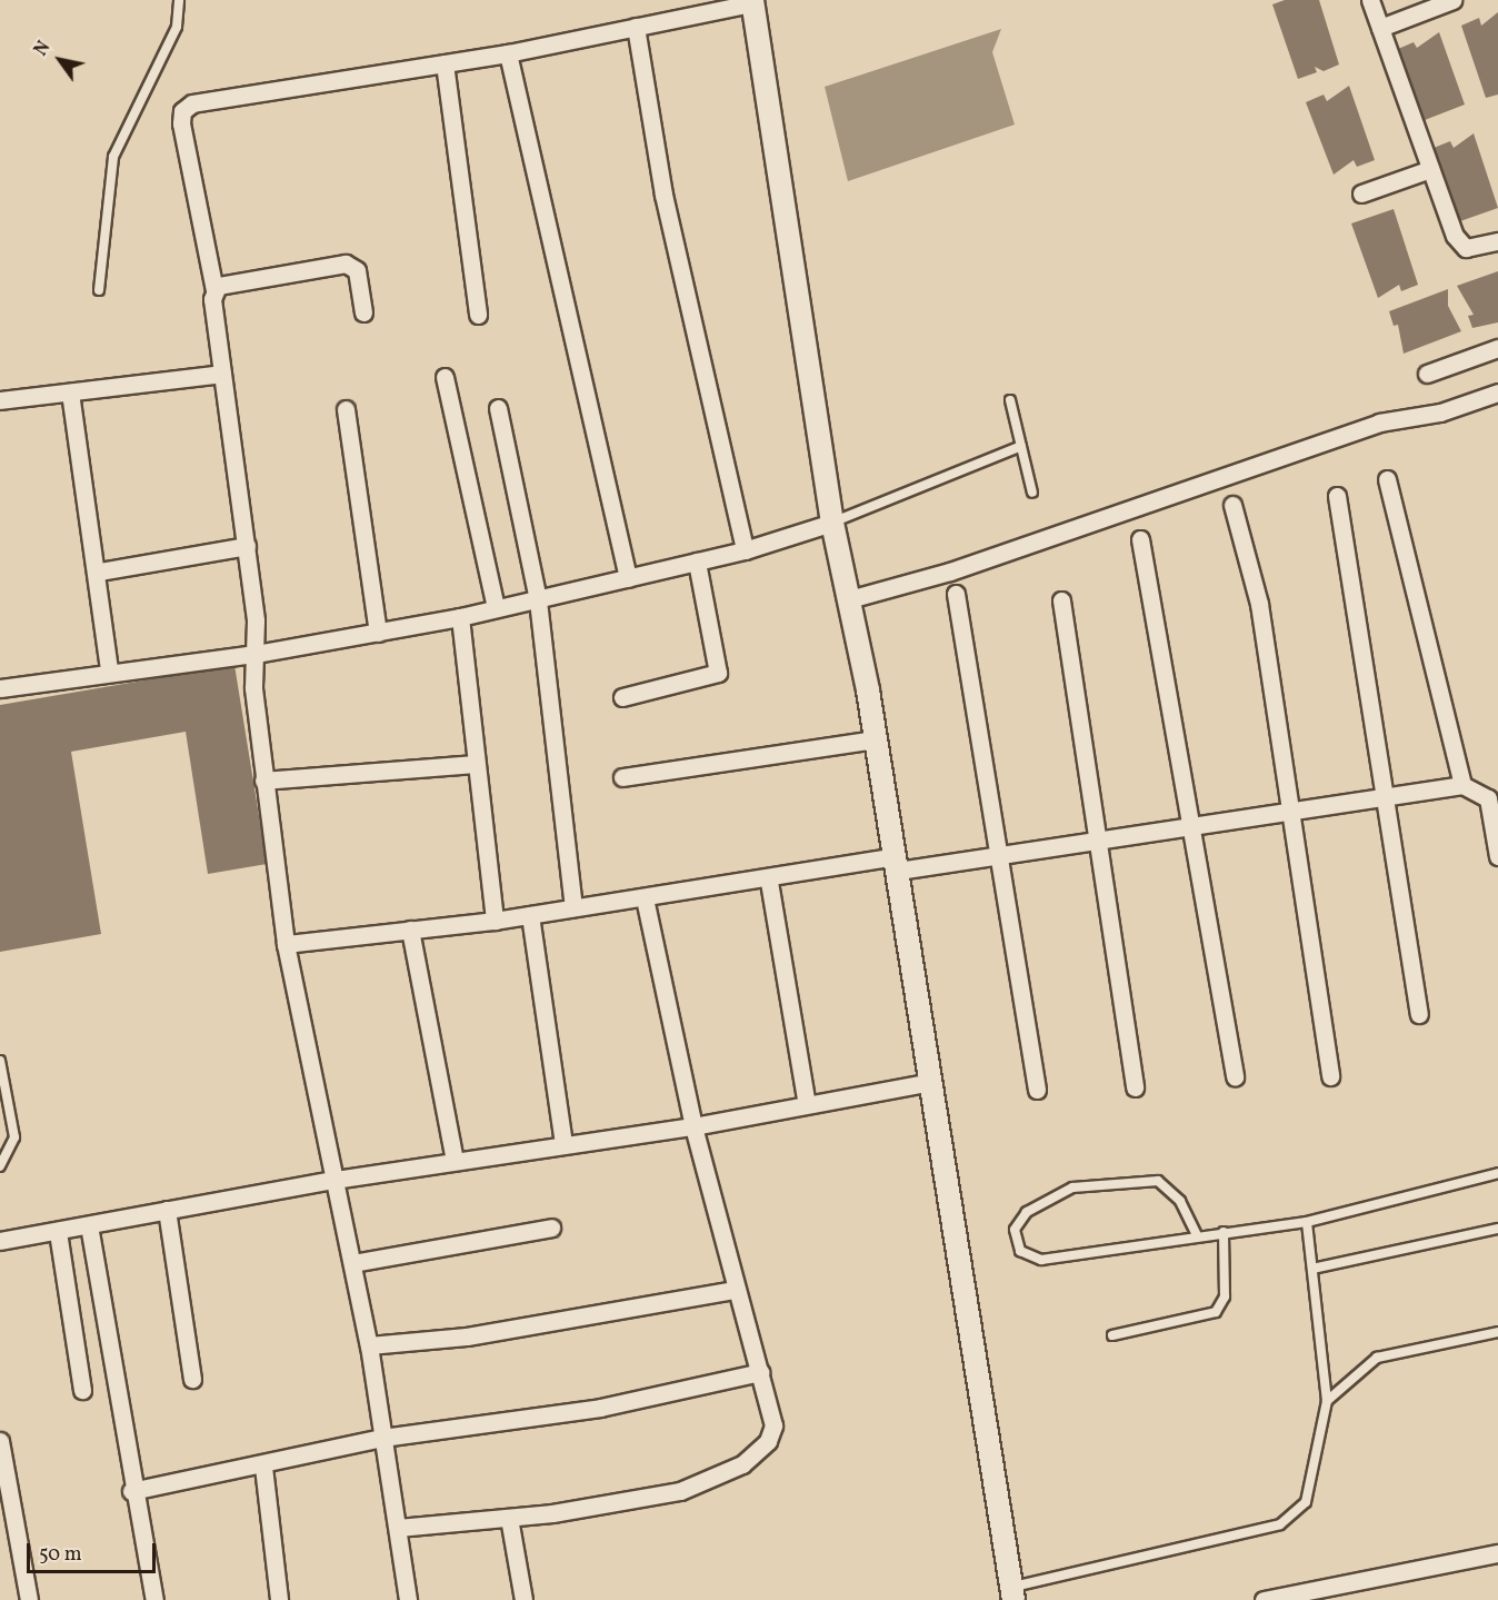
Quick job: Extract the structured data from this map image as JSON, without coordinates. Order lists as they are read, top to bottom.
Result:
{
  "scale_bar": "50 m",
  "north": "top left"
}
